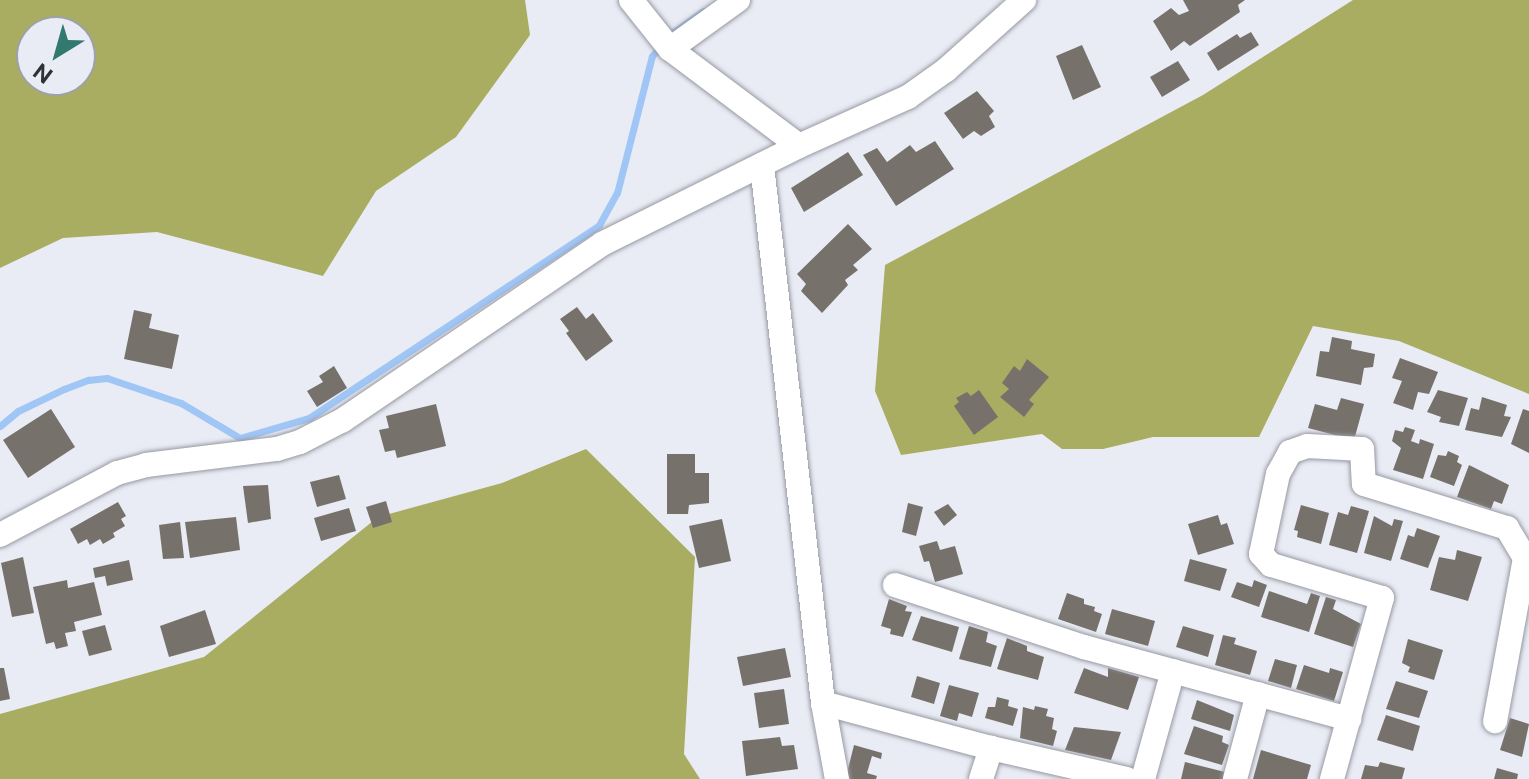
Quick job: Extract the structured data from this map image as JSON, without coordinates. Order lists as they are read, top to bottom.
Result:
{
  "north": "bottom left"
}
